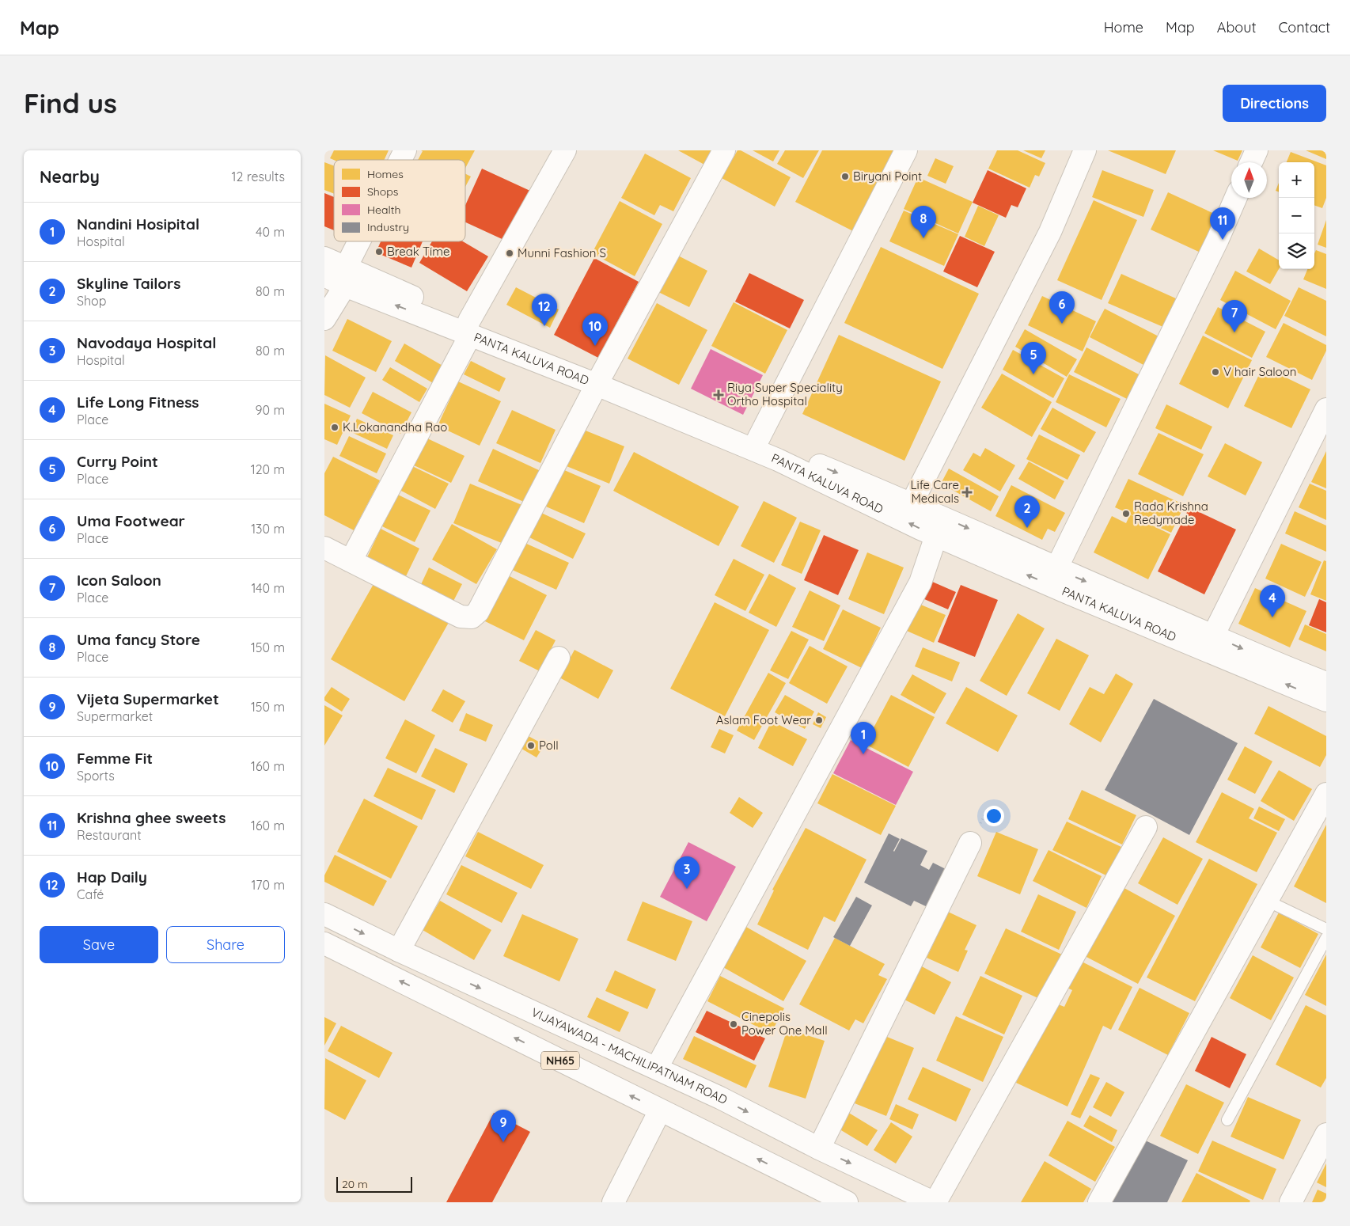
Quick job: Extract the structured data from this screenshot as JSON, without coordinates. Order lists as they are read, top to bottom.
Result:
{
  "streets": {
    "main road": ["PANTA KALUVA ROAD", "VIJAYAWADA - MACHILIPATNAM ROAD", "NH65"]
  },
  "places": {
    "other": [
      "Biryani Point",
      "Break Time",
      "Munni Fashion S",
      "V hair Saloon",
      "K.Lokanandha Rao",
      "Rada Krishna Redymade",
      "Aslam Foot Wear",
      "Poll",
      "Cinepolis Power One Mall"
    ],
    "health": ["Riya Super Speciality Ortho Hospital", "Life Care Medicals"]
  },
  "legend": [
    "Homes",
    "Shops",
    "Health",
    "Industry"
  ],
  "scale_bar": "20 m",
  "north": "top",
  "page": {
    "header": "Map",
    "nav": [
      "Home",
      "Map",
      "About",
      "Contact"
    ],
    "buttons": [
      "Directions",
      ["Save", "Share"]
    ],
    "title": "Find us",
    "heading": ["Nearby", "12 results"],
    "map_buttons": ["+", "−"],
    "list": [
      {
        "mark": "1",
        "name": "Nandini Hosipital",
        "note": "Hospital",
        "value": "40 m"
      },
      {
        "mark": "2",
        "name": "Skyline Tailors",
        "note": "Shop",
        "value": "80 m"
      },
      {
        "mark": "3",
        "name": "Navodaya Hospital",
        "note": "Hospital",
        "value": "80 m"
      },
      {
        "mark": "4",
        "name": "Life Long Fitness",
        "note": "Place",
        "value": "90 m"
      },
      {
        "mark": "5",
        "name": "Curry Point",
        "note": "Place",
        "value": "120 m"
      },
      {
        "mark": "6",
        "name": "Uma Footwear",
        "note": "Place",
        "value": "130 m"
      },
      {
        "mark": "7",
        "name": "Icon Saloon",
        "note": "Place",
        "value": "140 m"
      },
      {
        "mark": "8",
        "name": "Uma fancy Store",
        "note": "Place",
        "value": "150 m"
      },
      {
        "mark": "9",
        "name": "Vijeta Supermarket",
        "note": "Supermarket",
        "value": "150 m"
      },
      {
        "mark": "10",
        "name": "Femme Fit",
        "note": "Sports",
        "value": "160 m"
      },
      {
        "mark": "11",
        "name": "Krishna ghee sweets",
        "note": "Restaurant",
        "value": "160 m"
      },
      {
        "mark": "12",
        "name": "Hap Daily",
        "note": "Café",
        "value": "170 m"
      }
    ],
    "pins": [
      "8",
      "11",
      "6",
      "12",
      "7",
      "10",
      "5",
      "2",
      "4",
      "1",
      "3",
      "9"
    ],
    "scale": "20 m"
  }
}
